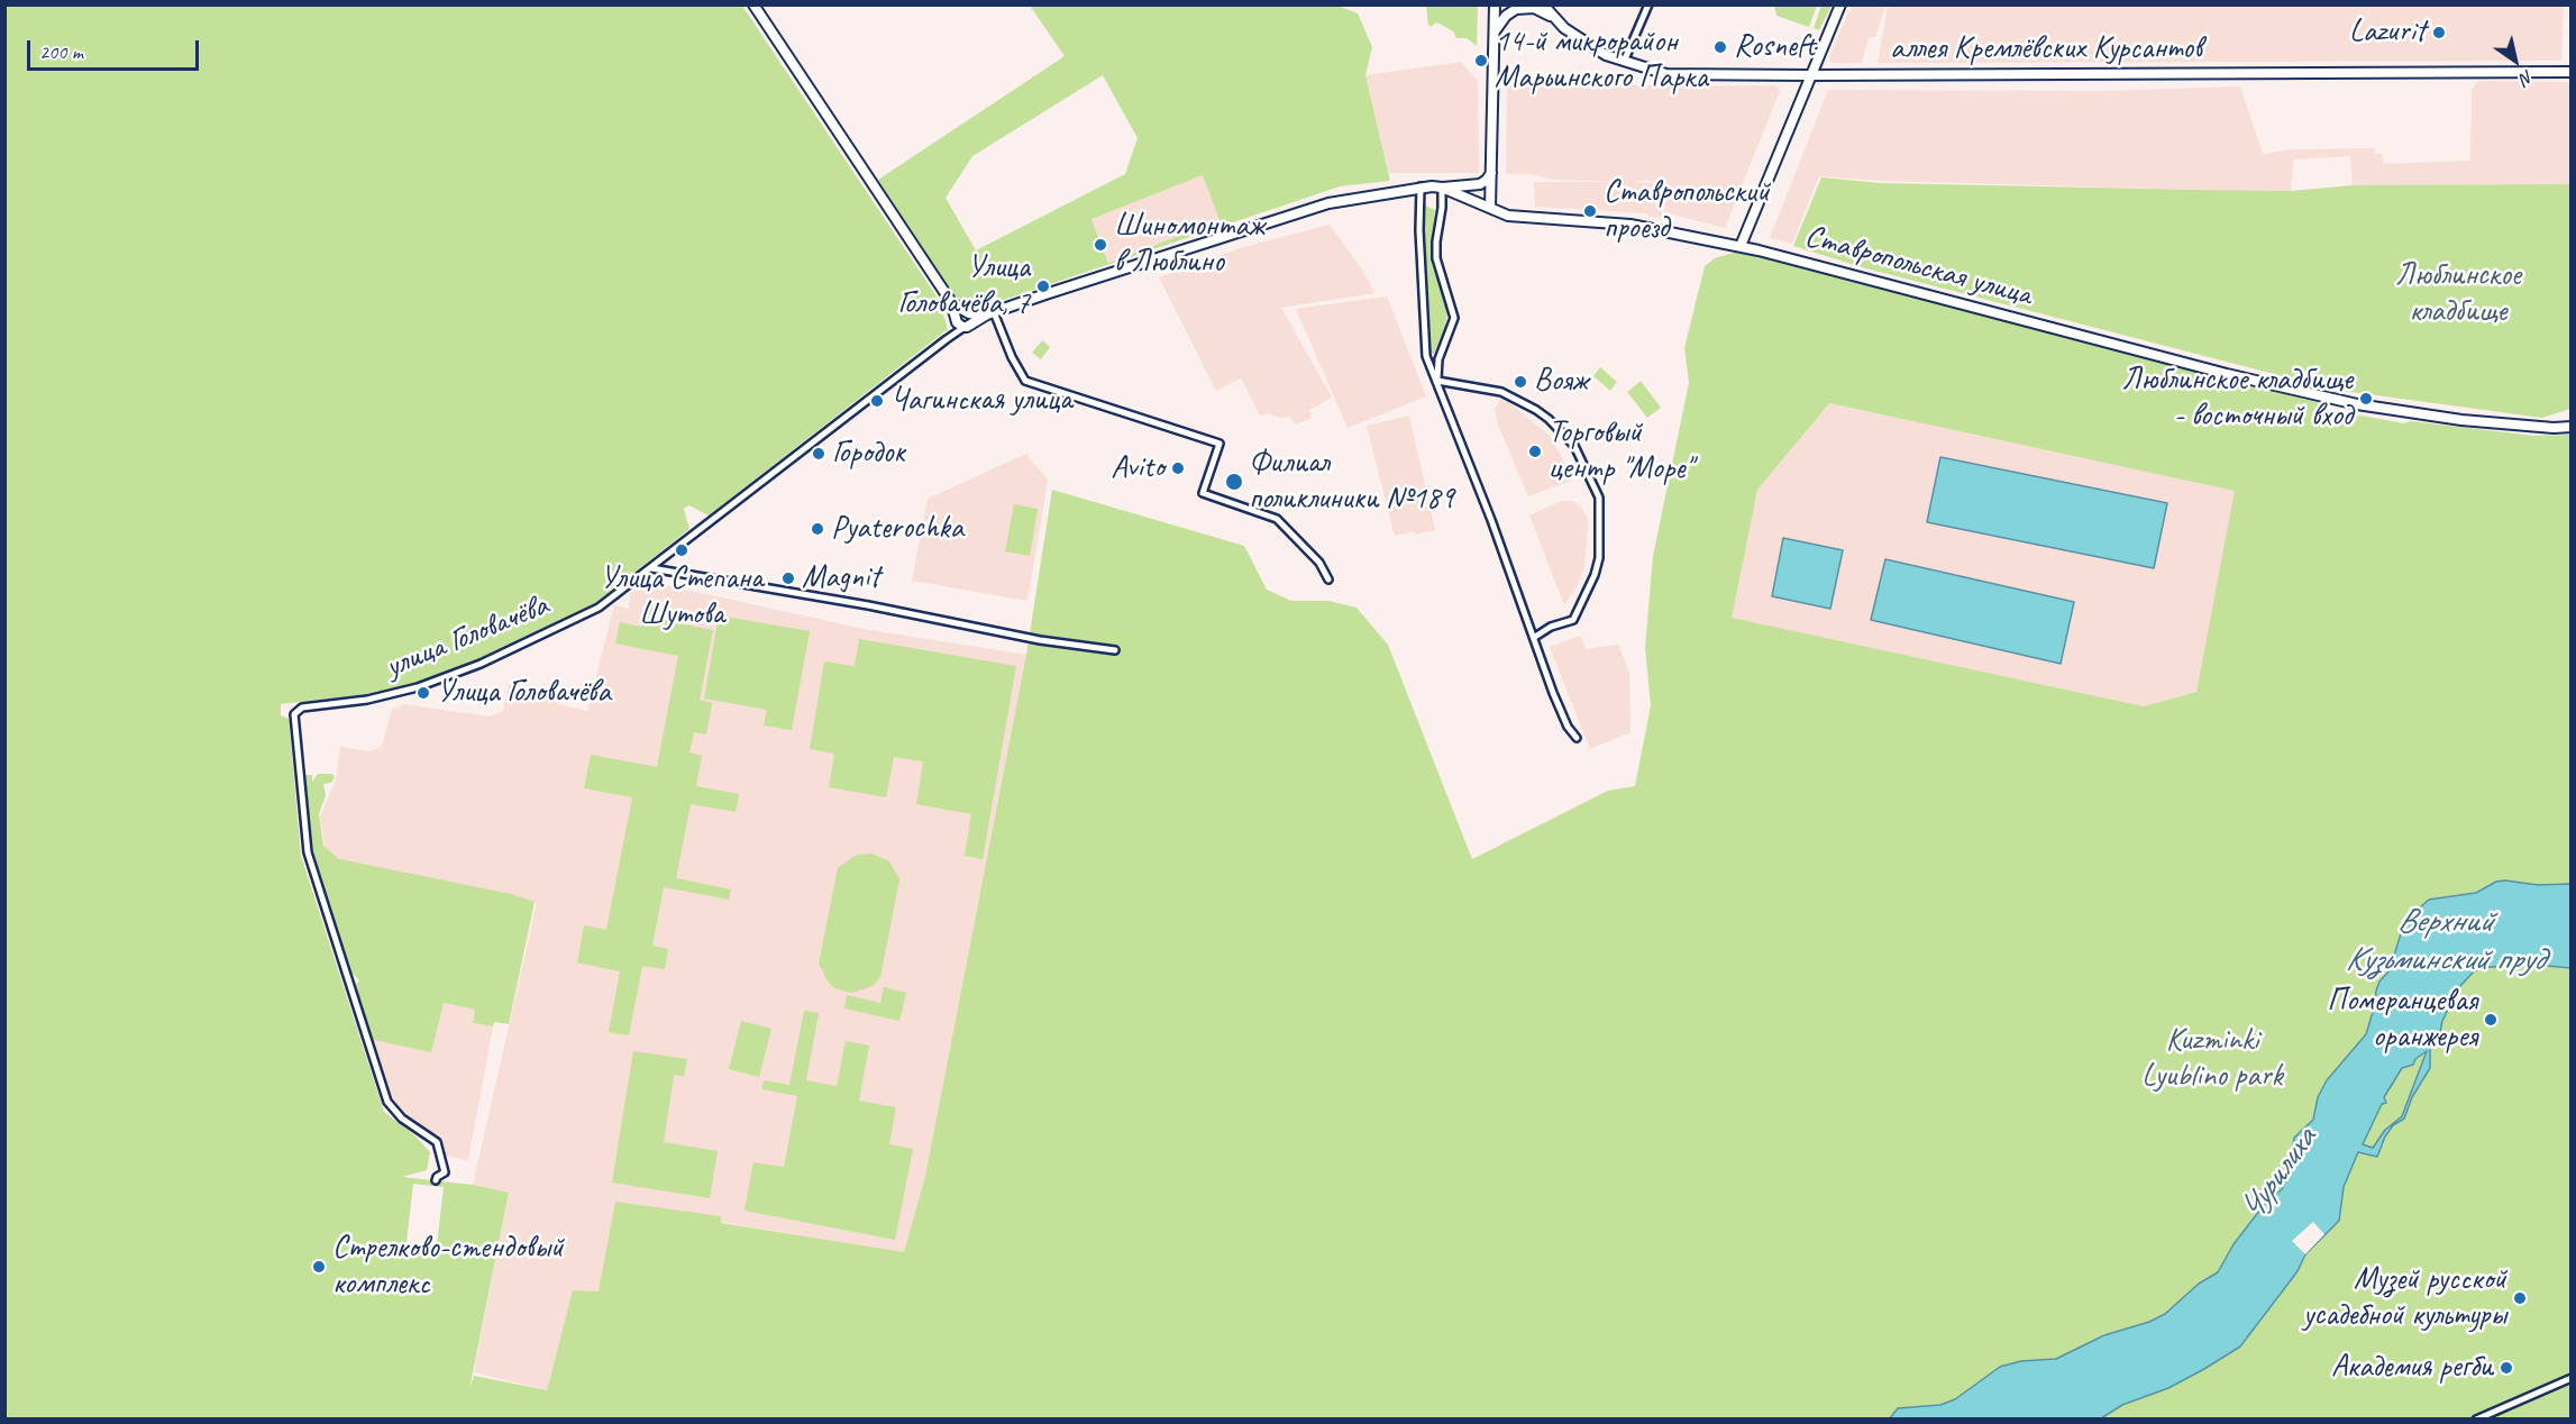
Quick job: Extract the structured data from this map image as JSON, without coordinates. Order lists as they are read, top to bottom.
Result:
{
  "streets": {
    "street": ["аллея Кремлёвских Курсантов", "Ставропольская улица", "улица Головачёва"]
  },
  "crossings": [
    ["Ставропольская улица", "улица Головачёва"]
  ],
  "water": ["Верхний Кузьминский пруд", "Чурилиха"],
  "parks": ["Люблинское кладбище", "Kuzminki Lyublino park"],
  "places": [
    "Lazurit",
    "Rosneft",
    "14-й микрорайон Марьинского Парка",
    "Ставропольский проезд",
    "Шиномонтаж в Люблино",
    "Улица Головачёва, 7",
    "Вояж",
    "Люблинское кладбище - восточный вход",
    "Чагинская улица",
    "Торговый центр \"Море\"",
    "Городок",
    "Avito",
    "Филиал поликлиники №189",
    "Pyaterochka",
    "Улица Степана Шутова",
    "Magnit",
    "Улица Головачёва",
    "Померанцевая оранжерея",
    "Стрелково-стендовый комплекс",
    "Музей русской усадебной культуры",
    "Академия регби"
  ],
  "scale_bar": "200 m",
  "north": "bottom right"
}
